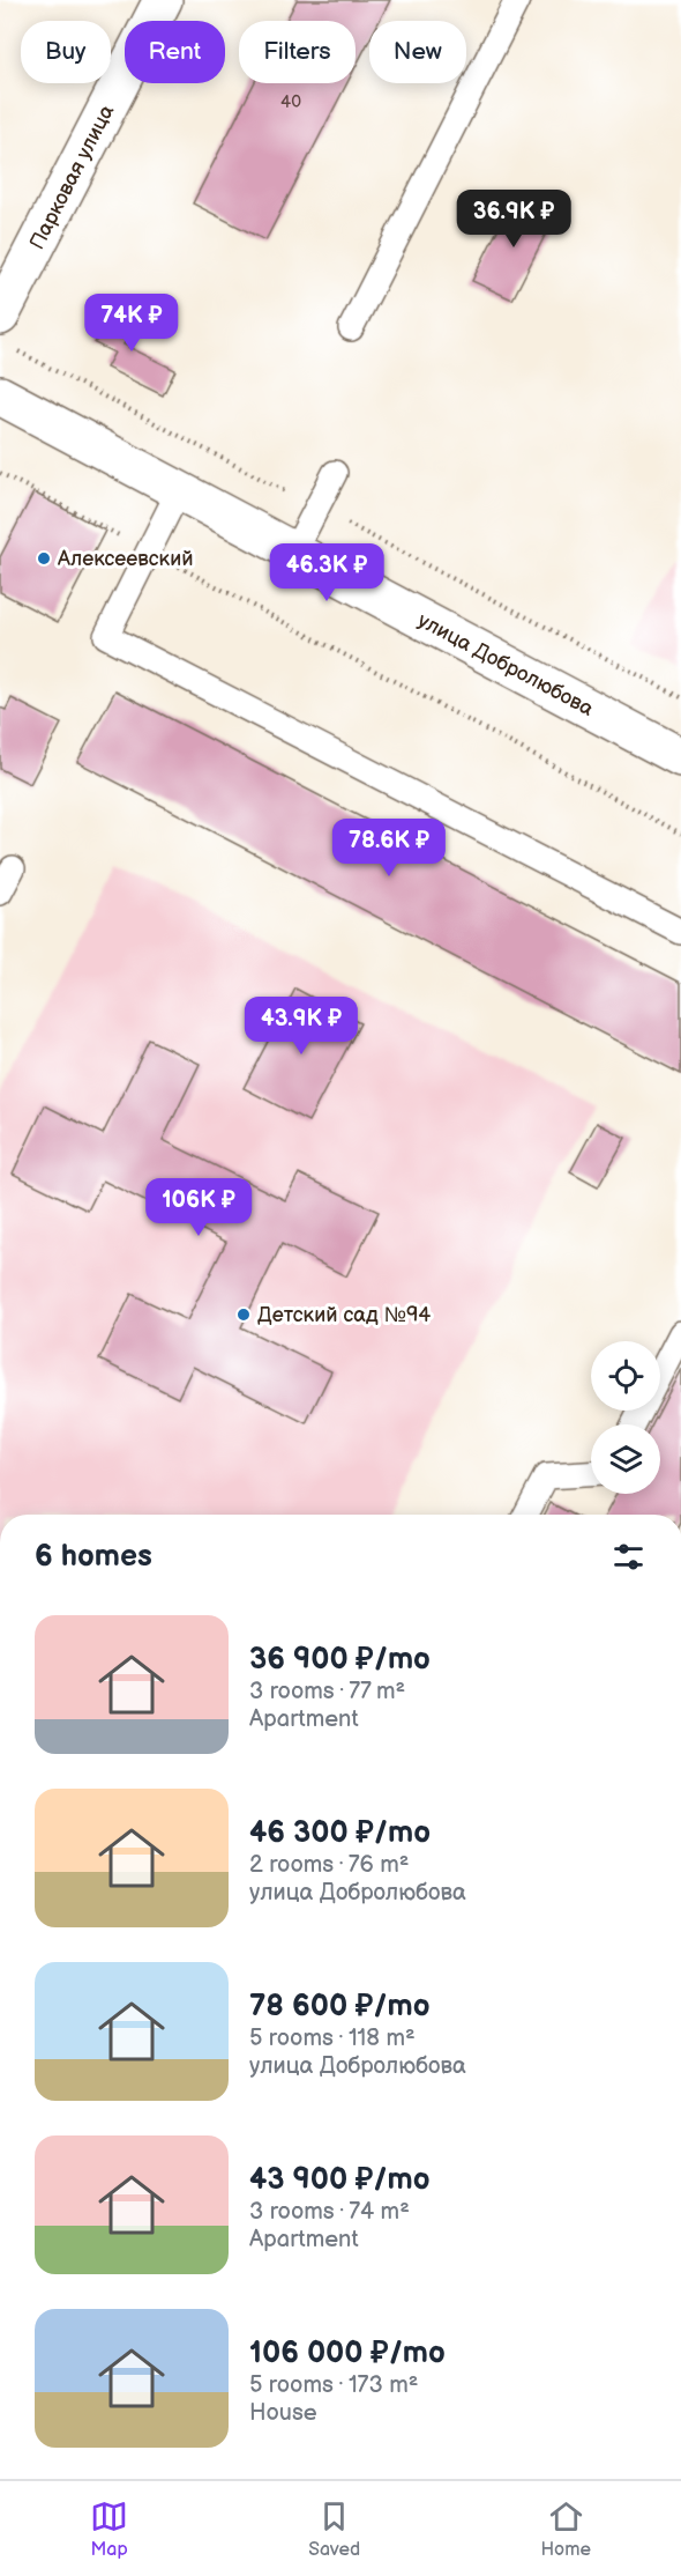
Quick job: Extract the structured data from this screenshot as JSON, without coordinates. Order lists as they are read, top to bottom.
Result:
{
  "streets": {
    "street": ["Парковая улица", "улица Добролюбова"]
  },
  "places": ["Алексеевский", "Детский сад №94"],
  "house_numbers": ["40"],
  "page": {
    "chip": [
      "Buy",
      "Rent",
      "Filters",
      "New"
    ],
    "price": [
      "36.9K ₽",
      "74K ₽",
      "46.3K ₽",
      "78.6K ₽",
      "43.9K ₽",
      "106K ₽"
    ],
    "heading": "6 homes",
    "list": [
      {
        "name": "36 900 ₽/mo",
        "note": "3 rooms · 77 m² · Apartment"
      },
      {
        "name": "46 300 ₽/mo",
        "note": "2 rooms · 76 m² · улица Добролюбова"
      },
      {
        "name": "78 600 ₽/mo",
        "note": "5 rooms · 118 m² · улица Добролюбова"
      },
      {
        "name": "43 900 ₽/mo",
        "note": "3 rooms · 74 m² · Apartment"
      },
      {
        "name": "106 000 ₽/mo",
        "note": "5 rooms · 173 m² · House"
      }
    ],
    "tabs": ["Map", "Saved", "Home"]
  }
}
